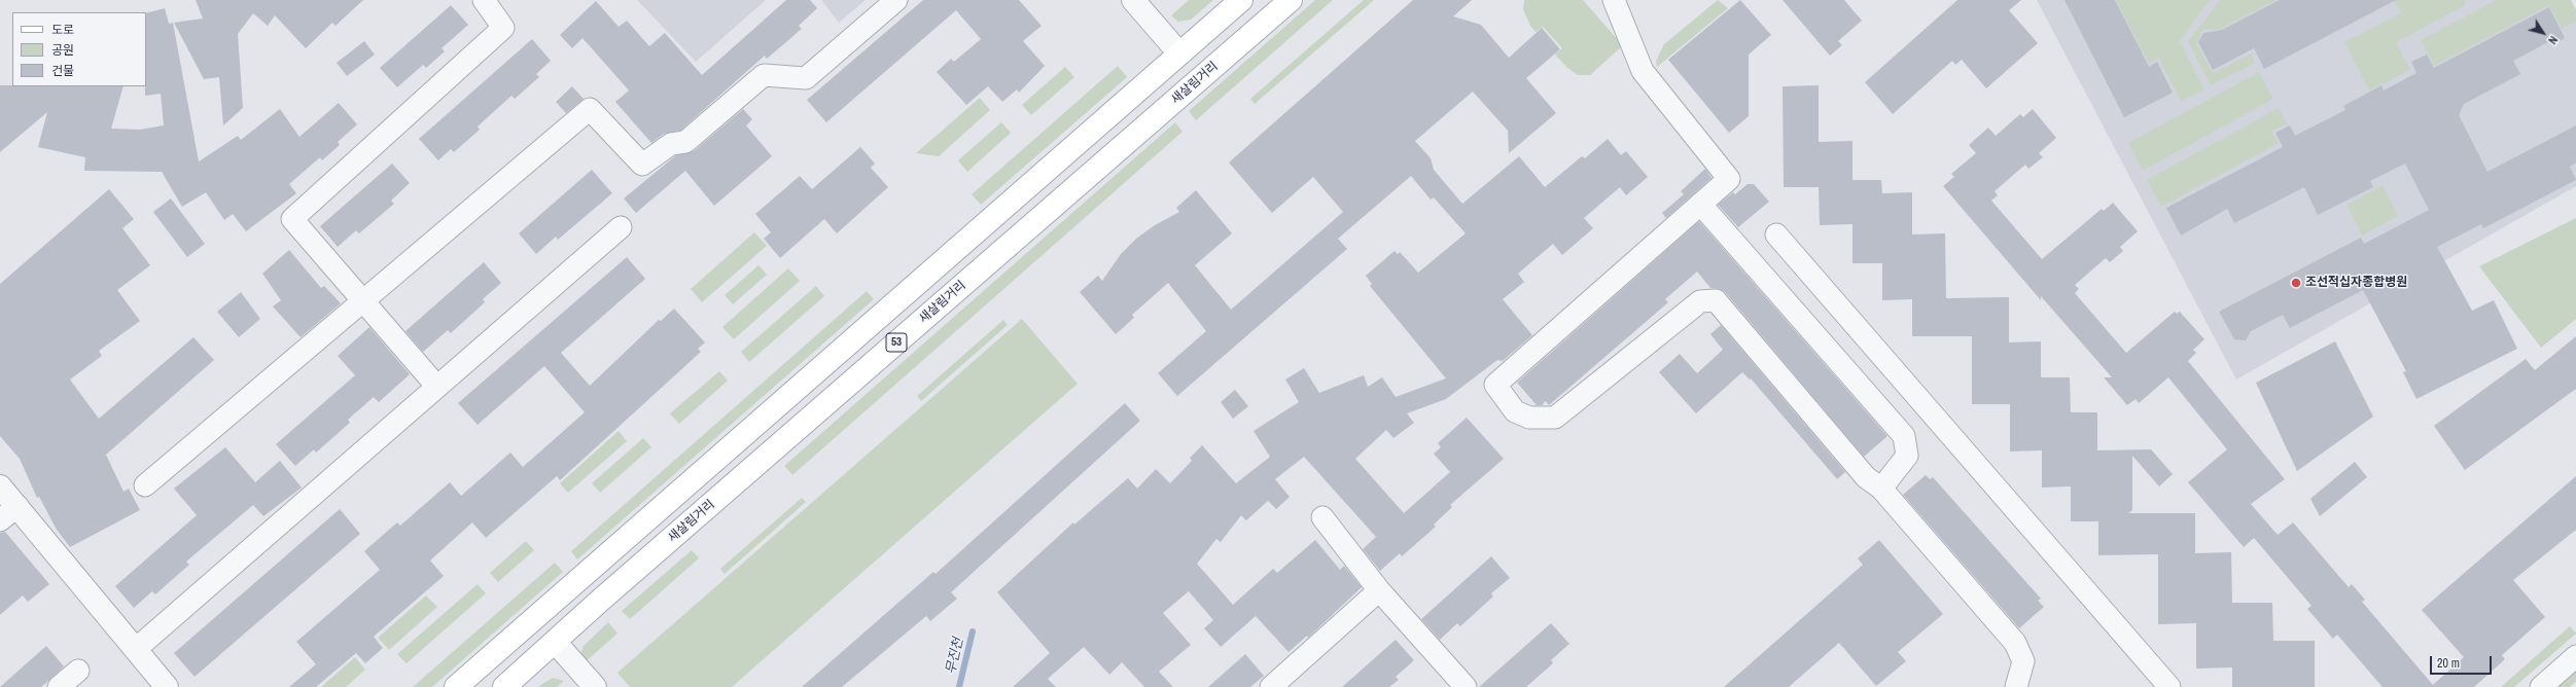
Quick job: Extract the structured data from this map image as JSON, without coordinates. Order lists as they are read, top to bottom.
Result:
{
  "streets": {
    "main road": ["새살림거리", "53"]
  },
  "water": ["무진천"],
  "places": ["조선적십자종합병원"],
  "legend": ["도로", "공원", "건물"],
  "scale_bar": "20 m",
  "north": "bottom right"
}
